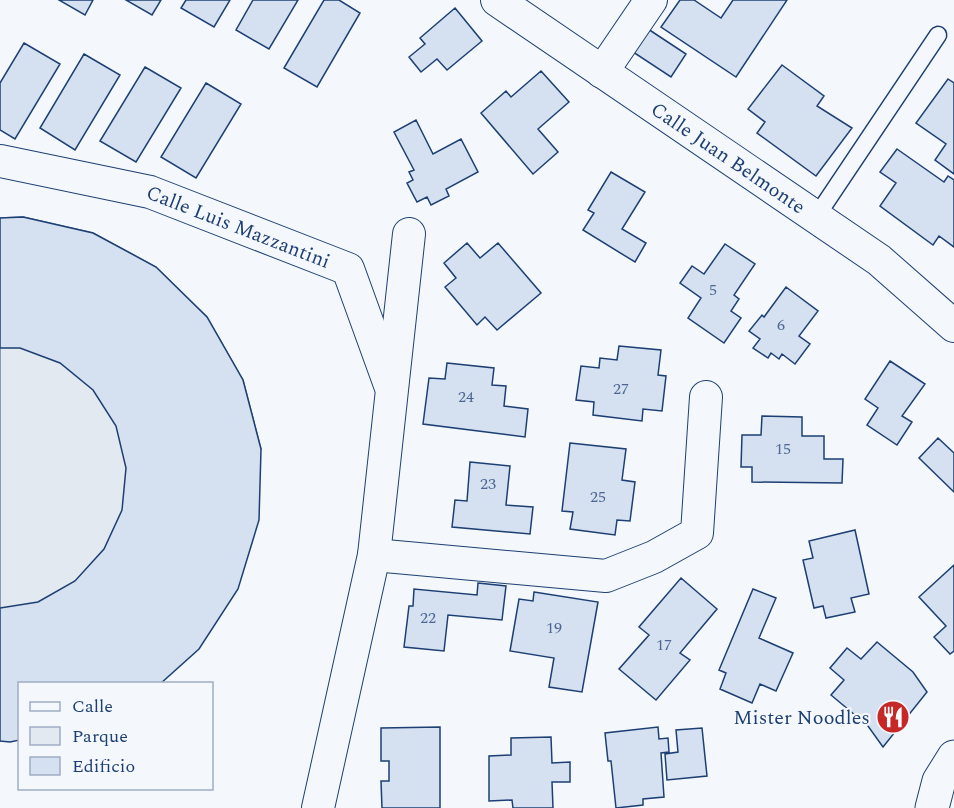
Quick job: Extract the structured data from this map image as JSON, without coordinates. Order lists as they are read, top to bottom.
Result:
{
  "streets": {
    "street": ["Calle Juan Belmonte", "Calle Luis Mazzantini"]
  },
  "places": {
    "restaurant": ["Mister Noodles"]
  },
  "house_numbers": [
    "5",
    "6",
    "27",
    "24",
    "15",
    "23",
    "25",
    "22",
    "19",
    "17"
  ],
  "legend": ["Calle", "Parque", "Edificio"]
}
